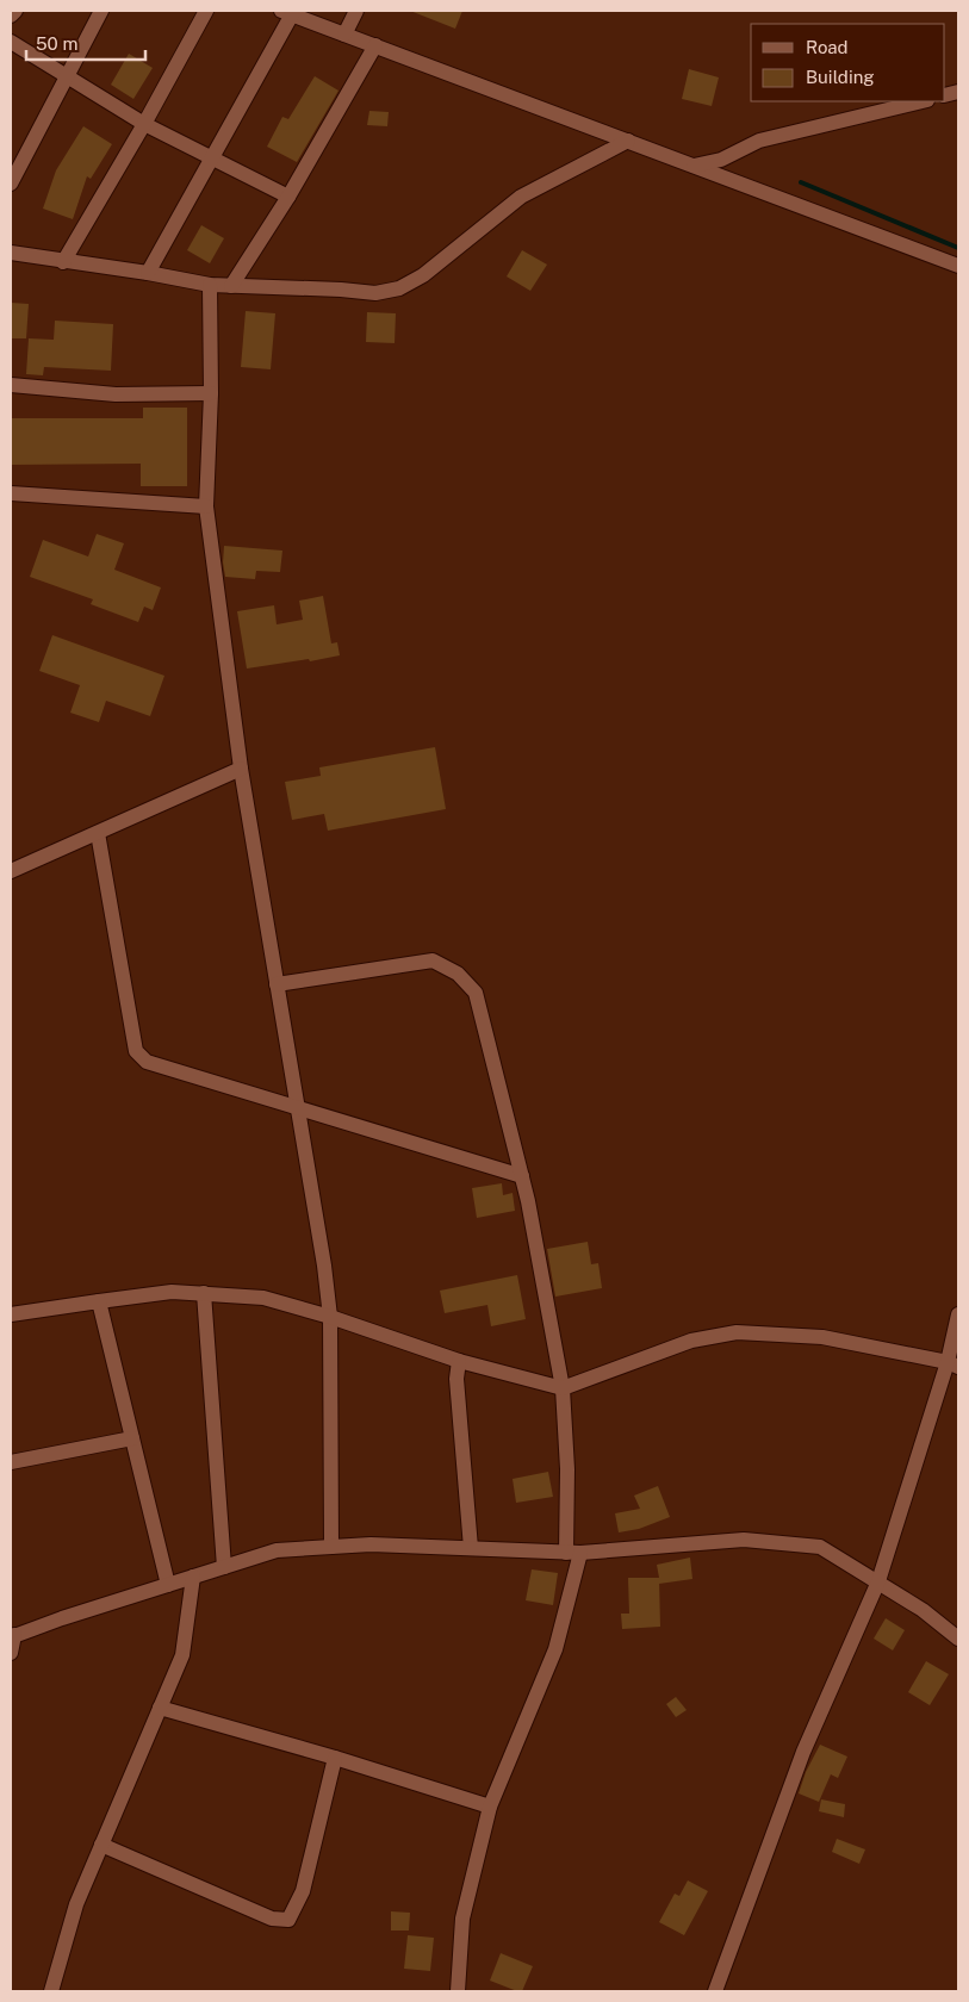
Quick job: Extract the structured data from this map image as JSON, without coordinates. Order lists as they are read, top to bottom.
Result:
{
  "legend": ["Road", "Building"],
  "scale_bar": "50 m"
}
